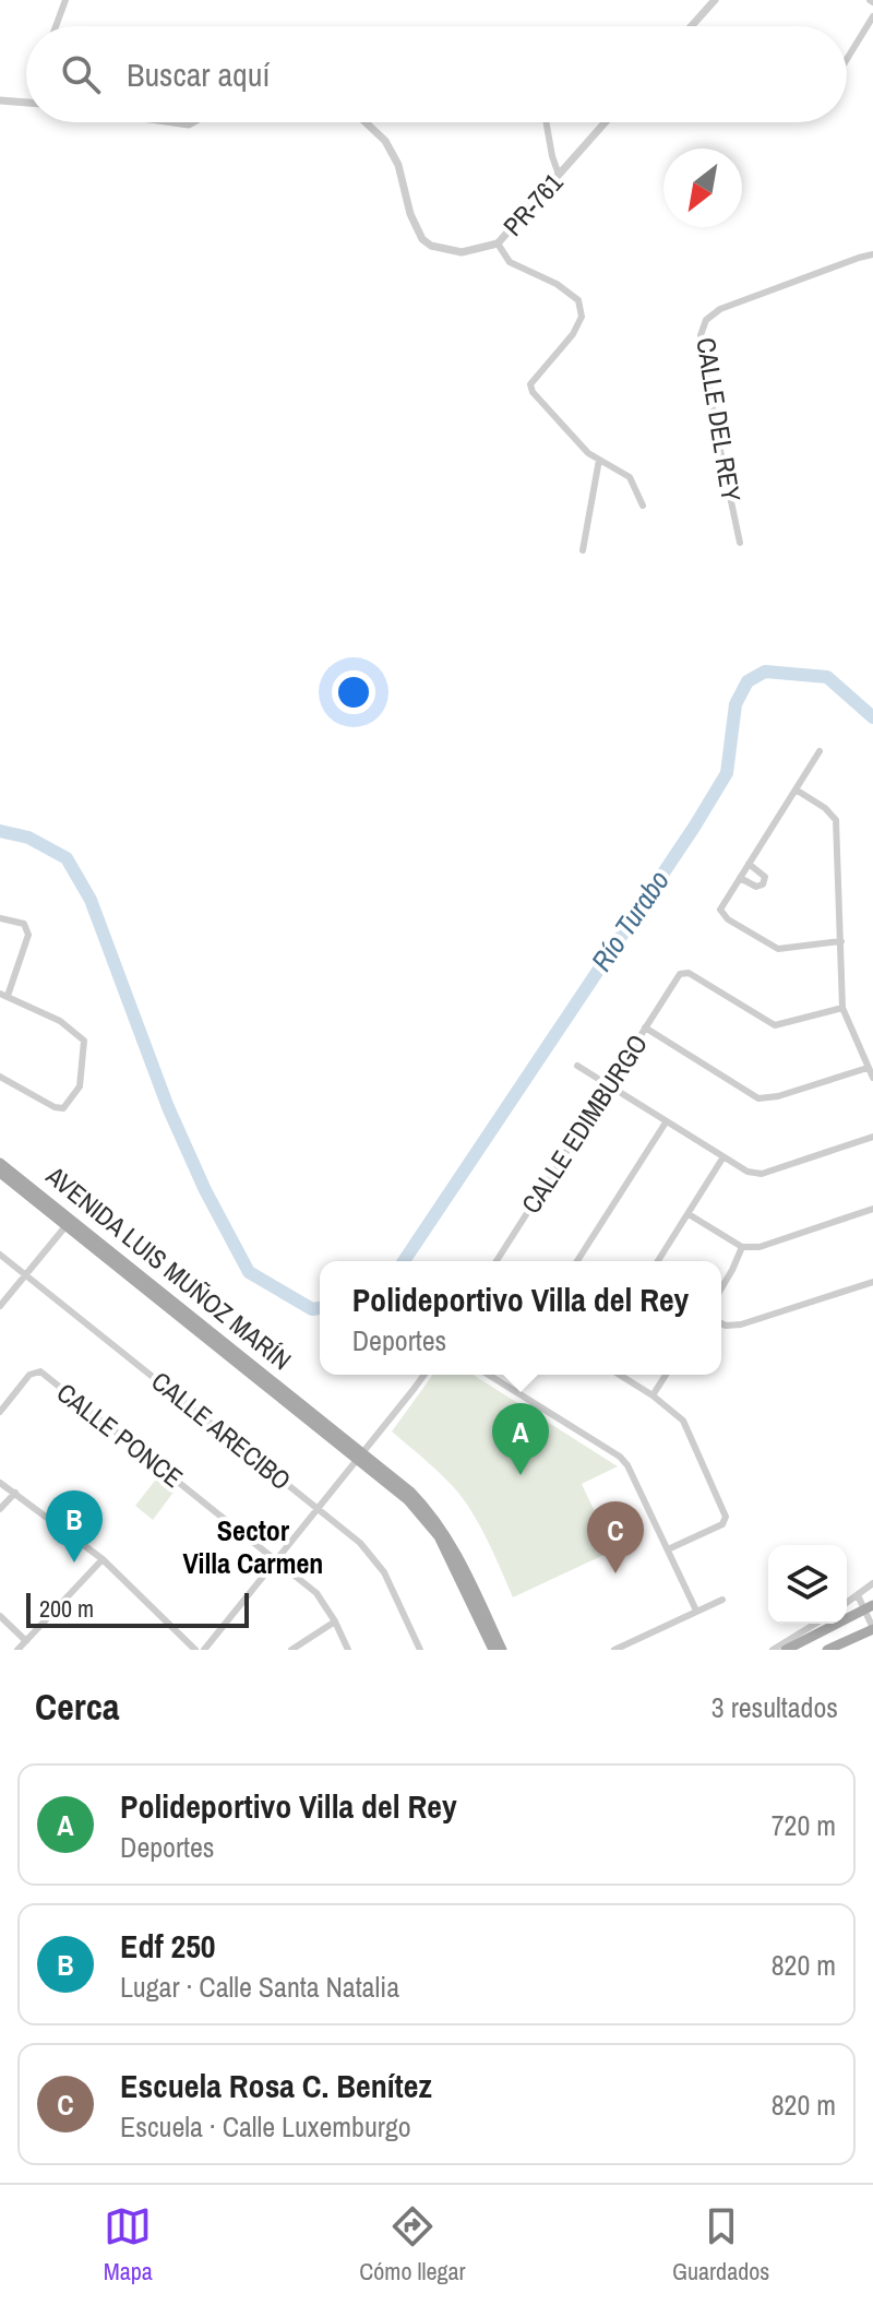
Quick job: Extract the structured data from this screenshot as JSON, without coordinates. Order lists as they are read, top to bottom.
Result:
{
  "streets": {
    "main road": ["AVENIDA LUIS MUÑOZ MARÍN"],
    "street": [
      "PR-761",
      "CALLE DEL REY",
      "CALLE EDIMBURGO",
      "CALLE ARECIBO",
      "CALLE PONCE"
    ]
  },
  "districts": ["Sector Villa Carmen"],
  "water": ["Río Turabo"],
  "scale_bar": "200 m",
  "north": "bottom left",
  "page": {
    "search": "Buscar aquí",
    "popup": ["Polideportivo Villa del Rey", "Deportes"],
    "pins": ["A", "B", "C"],
    "scale": "200 m",
    "heading": ["Cerca", "3 resultados"],
    "list": [
      {
        "mark": "A",
        "name": "Polideportivo Villa del Rey",
        "note": "Deportes",
        "value": "720 m"
      },
      {
        "mark": "B",
        "name": "Edf 250",
        "note": "Lugar · Calle Santa Natalia",
        "value": "820 m"
      },
      {
        "mark": "C",
        "name": "Escuela Rosa C. Benítez",
        "note": "Escuela · Calle Luxemburgo",
        "value": "820 m"
      }
    ],
    "nav": ["Mapa", "Cómo llegar", "Guardados"]
  }
}
